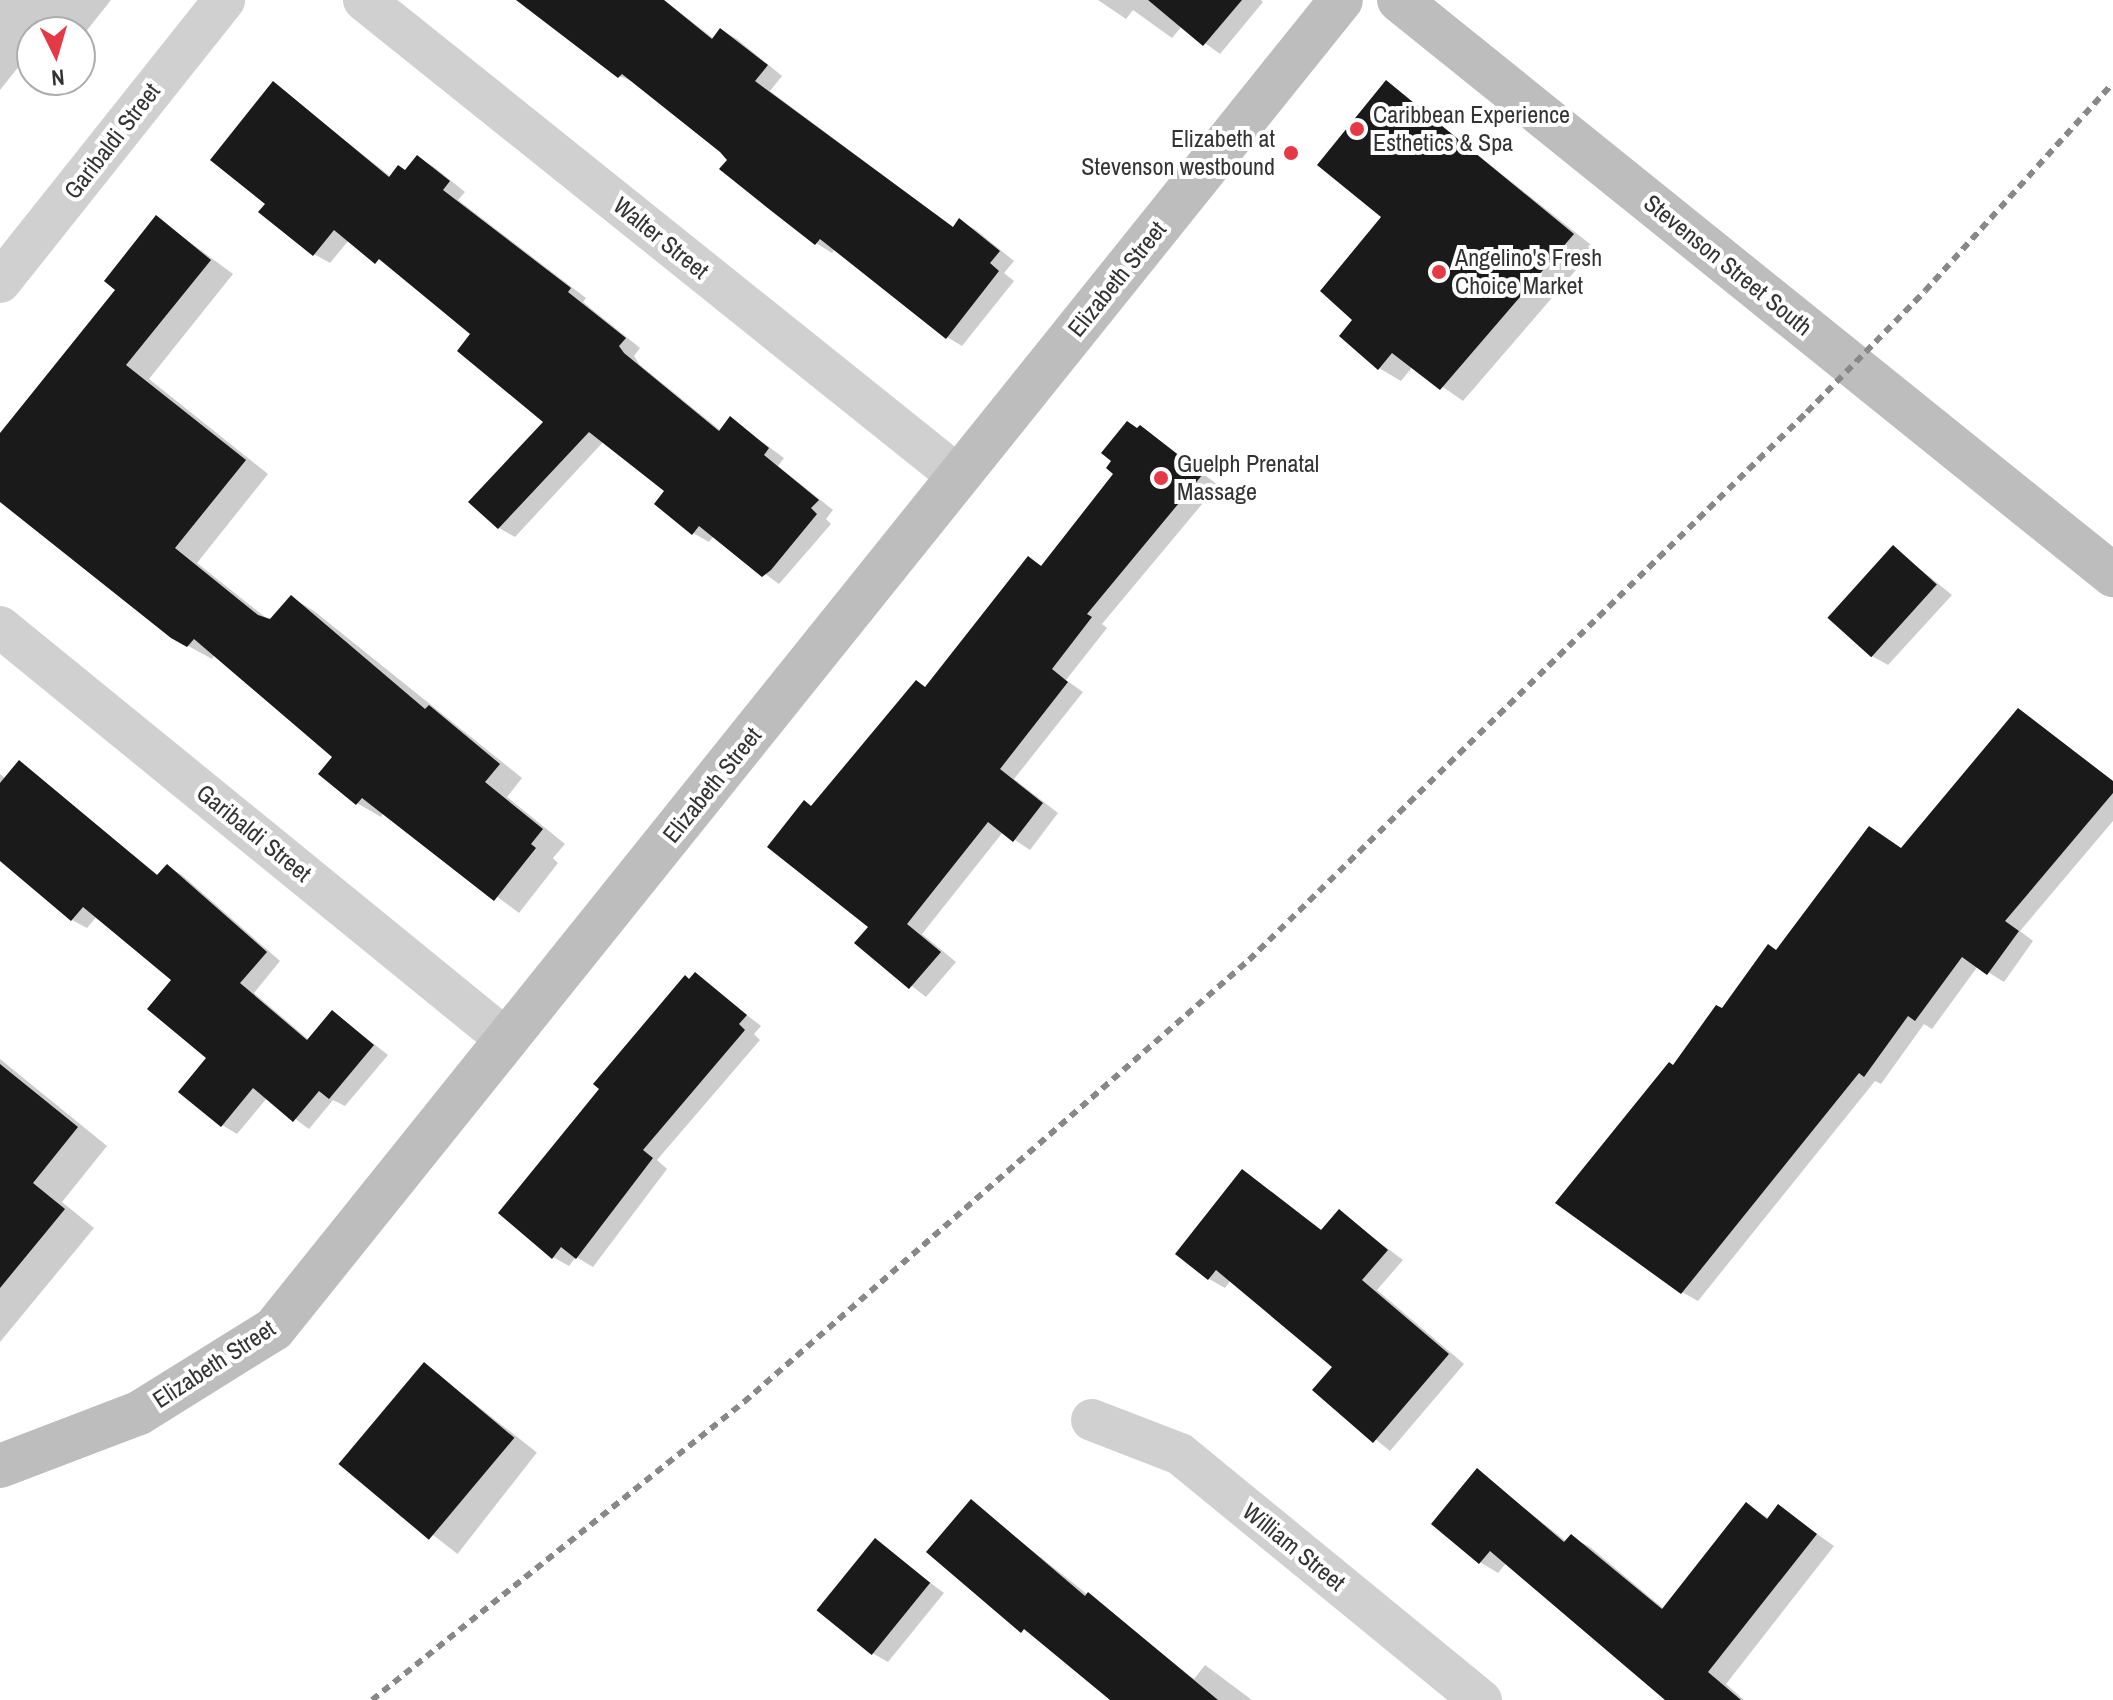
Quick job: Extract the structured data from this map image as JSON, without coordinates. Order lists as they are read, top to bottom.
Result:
{
  "streets": {
    "main road": ["Stevenson Street South", "Elizabeth Street"],
    "street": ["Garibaldi Street", "Walter Street", "William Street"]
  },
  "crossings": [
    ["Garibaldi Street", "Elizabeth Street"],
    ["Walter Street", "Elizabeth Street"]
  ],
  "places": [
    "Caribbean Experience Esthetics & Spa",
    "Elizabeth at Stevenson westbound",
    "Angelino's Fresh Choice Market",
    "Guelph Prenatal Massage"
  ],
  "north": "bottom"
}
